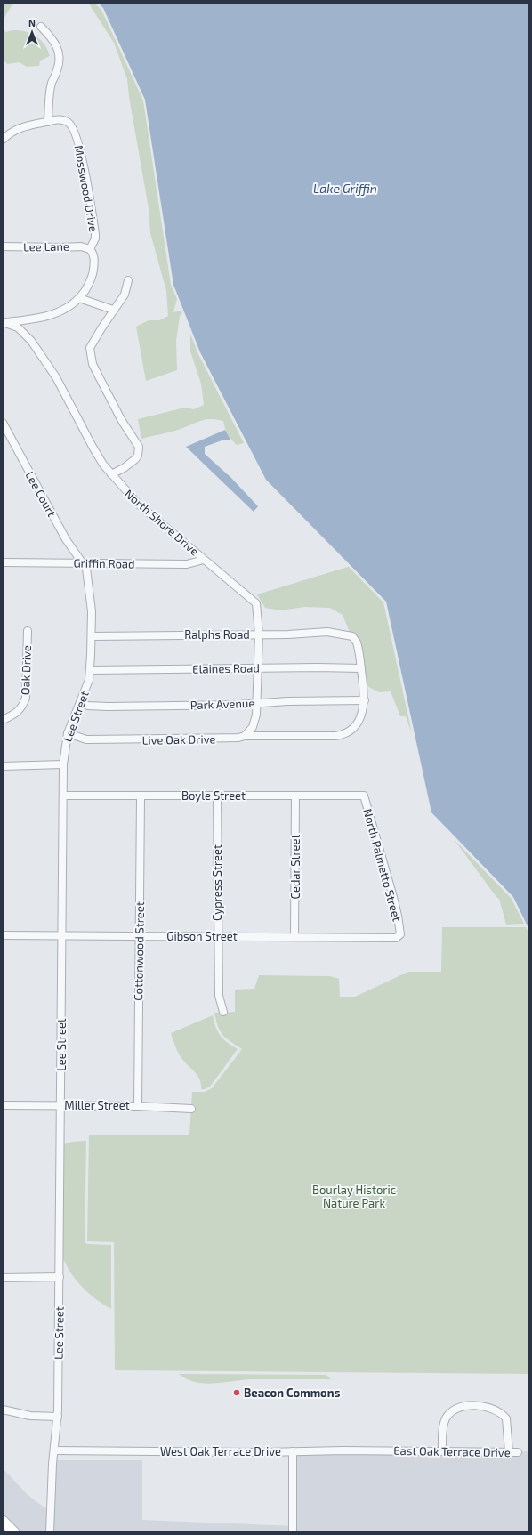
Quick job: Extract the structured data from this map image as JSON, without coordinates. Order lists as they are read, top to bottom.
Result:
{
  "streets": {
    "street": [
      "Mosswood Drive",
      "Lee Lane",
      "Lee Court",
      "North Shore Drive",
      "Griffin Road",
      "Ralphs Road",
      "Elaines Road",
      "Oak Drive",
      "Park Avenue",
      "Lee Street",
      "Live Oak Drive",
      "Boyle Street",
      "North Palmetto Street",
      "Cedar Street",
      "Cypress Street",
      "Gibson Street",
      "Cottonwood Street",
      "Miller Street",
      "West Oak Terrace Drive",
      "East Oak Terrace Drive"
    ]
  },
  "crossings": [
    ["Mosswood Drive", "Lee Lane"],
    ["Mosswood Drive", "North Shore Drive"],
    ["Lee Court", "Griffin Road"],
    ["Lee Court", "Lee Street"],
    ["North Shore Drive", "Griffin Road"],
    ["North Shore Drive", "Ralphs Road"],
    ["North Shore Drive", "Elaines Road"],
    ["North Shore Drive", "Park Avenue"],
    ["North Shore Drive", "Live Oak Drive"],
    ["Griffin Road", "Lee Street"],
    ["Ralphs Road", "Elaines Road"],
    ["Ralphs Road", "Lee Street"],
    ["Elaines Road", "Lee Street"],
    ["Park Avenue", "Lee Street"],
    ["Park Avenue", "Live Oak Drive"],
    ["Lee Street", "Live Oak Drive"],
    ["Lee Street", "Boyle Street"],
    ["Lee Street", "Gibson Street"],
    ["Lee Street", "Miller Street"],
    ["Lee Street", "West Oak Terrace Drive"],
    ["Boyle Street", "North Palmetto Street"],
    ["Boyle Street", "Cedar Street"],
    ["Boyle Street", "Cypress Street"],
    ["Boyle Street", "Cottonwood Street"],
    ["North Palmetto Street", "Gibson Street"],
    ["Cedar Street", "Gibson Street"],
    ["Cypress Street", "Gibson Street"],
    ["Gibson Street", "Cottonwood Street"],
    ["Cottonwood Street", "Miller Street"],
    ["West Oak Terrace Drive", "East Oak Terrace Drive"]
  ],
  "water": ["Lake Griffin"],
  "parks": ["Bourlay Historic Nature Park"],
  "places": ["Beacon Commons"],
  "north": "top"
}
